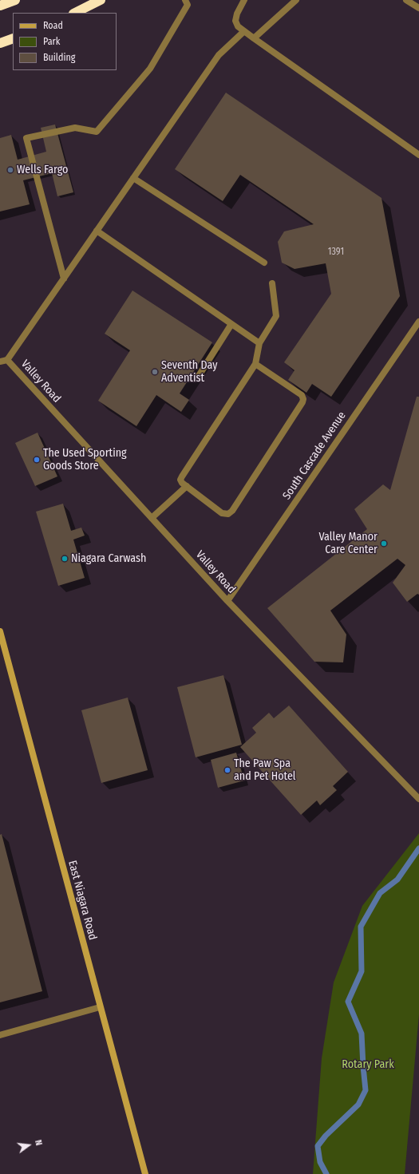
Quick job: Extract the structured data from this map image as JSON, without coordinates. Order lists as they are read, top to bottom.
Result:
{
  "streets": {
    "street": ["Valley Road", "South Cascade Avenue", "East Niagara Road"]
  },
  "crossings": [
    ["Valley Road", "South Cascade Avenue"]
  ],
  "parks": ["Rotary Park"],
  "places": [
    "Wells Fargo",
    "Seventh Day Adventist",
    "The Used Sporting Goods Store",
    "Valley Manor Care Center",
    "Niagara Carwash",
    "The Paw Spa and Pet Hotel"
  ],
  "house_numbers": ["1391"],
  "legend": ["Road", "Park", "Building"],
  "north": "right"
}
